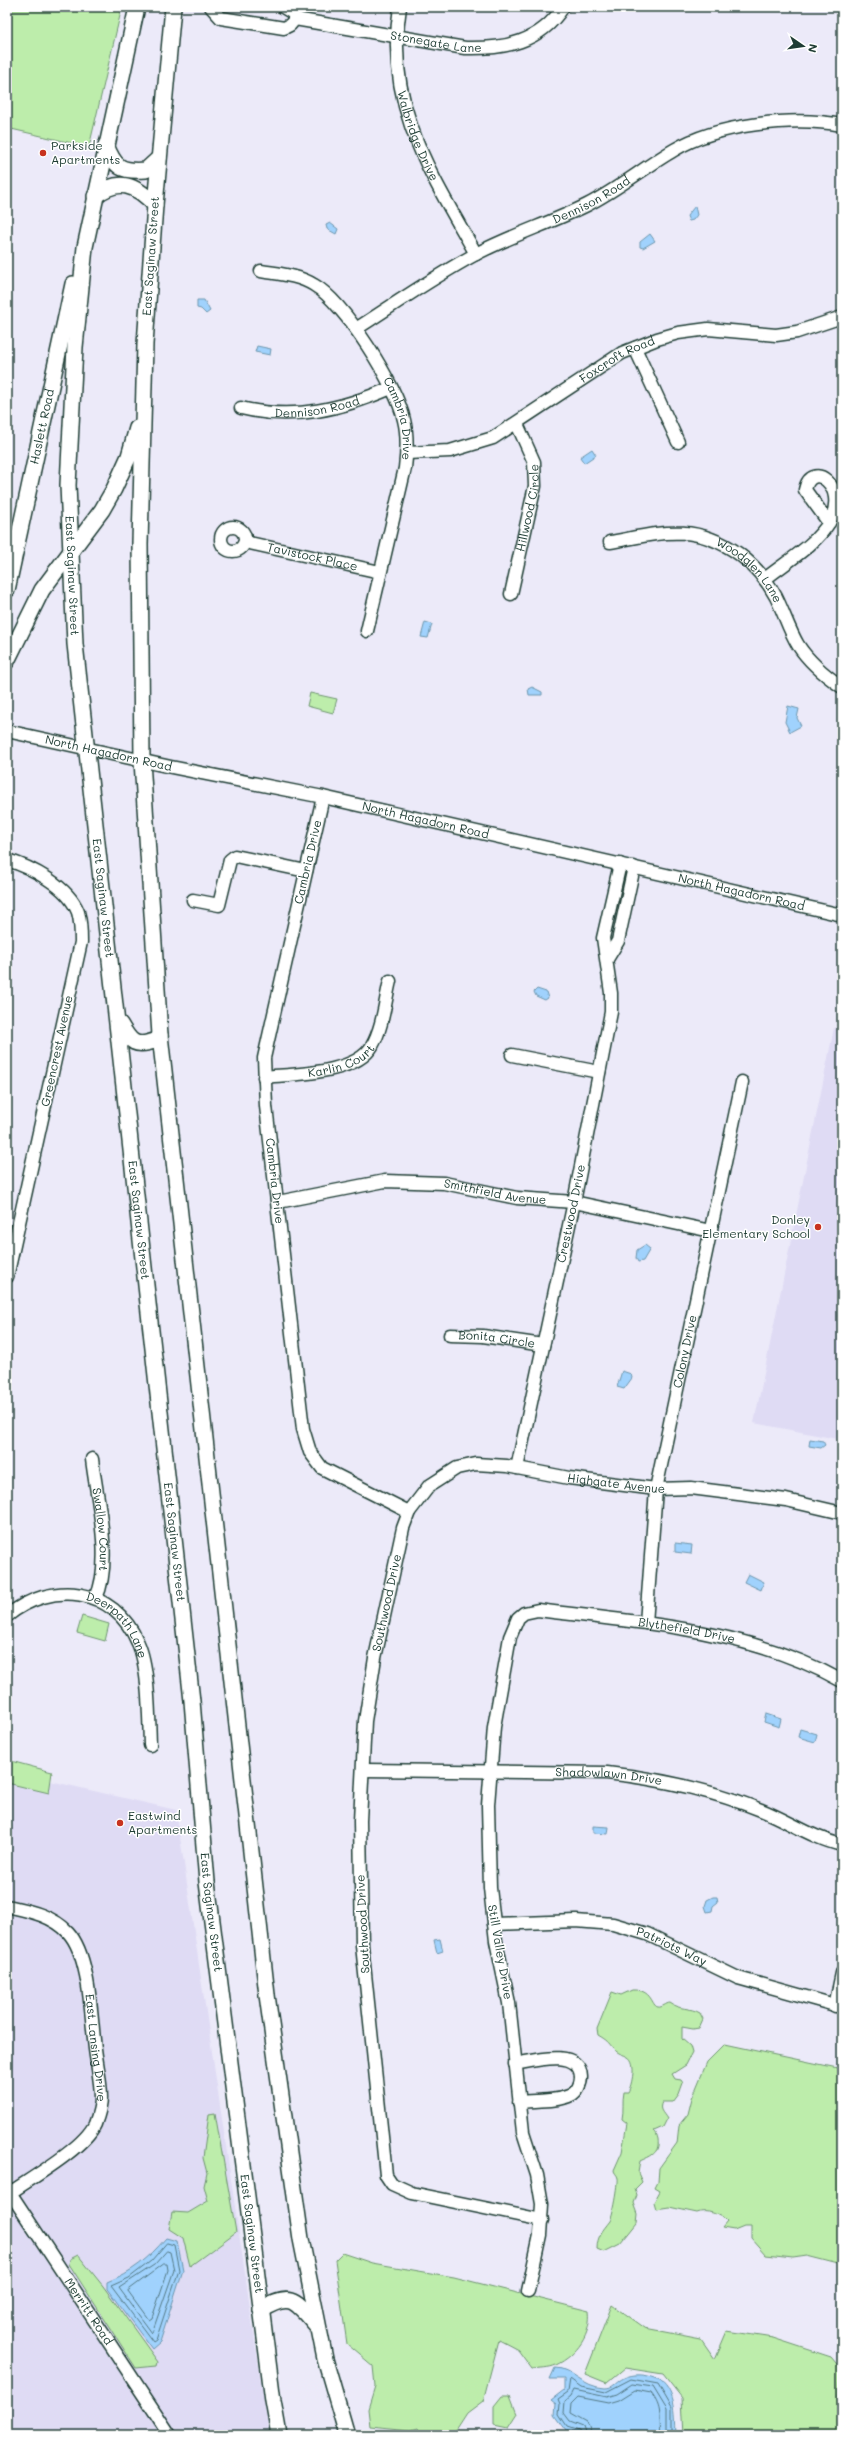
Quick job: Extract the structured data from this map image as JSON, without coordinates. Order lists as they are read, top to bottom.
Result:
{
  "streets": {
    "main road": ["East Saginaw Street", "Haslett Road"],
    "street": [
      "Stonegate Lane",
      "Walbridge Drive",
      "Dennison Road",
      "Foxcroft Road",
      "Cambria Drive",
      "Hillwood Circle",
      "Tavistock Place",
      "Woodglen Lane",
      "North Hagadorn Road",
      "Greencrest Avenue",
      "Karlin Court",
      "Smithfield Avenue",
      "Crestwood Drive",
      "Bonita Circle",
      "Colony Drive",
      "Highgate Avenue",
      "Swallow Court",
      "Southwood Drive",
      "Deerpath Lane",
      "Blythefield Drive",
      "Shadowlawn Drive",
      "Patriots Way",
      "Still Valley Drive",
      "East Lansing Drive",
      "Merritt Road"
    ]
  },
  "crossings": [
    ["Stonegate Lane", "Walbridge Drive"],
    ["Walbridge Drive", "Dennison Road"],
    ["Dennison Road", "Cambria Drive"],
    ["East Saginaw Street", "Haslett Road"],
    ["East Saginaw Street", "North Hagadorn Road"],
    ["Foxcroft Road", "Cambria Drive"],
    ["Foxcroft Road", "Hillwood Circle"],
    ["Cambria Drive", "Tavistock Place"],
    ["Cambria Drive", "North Hagadorn Road"],
    ["Cambria Drive", "Karlin Court"],
    ["Cambria Drive", "Smithfield Avenue"],
    ["Cambria Drive", "Highgate Avenue"],
    ["Cambria Drive", "Southwood Drive"],
    ["North Hagadorn Road", "Crestwood Drive"],
    ["Smithfield Avenue", "Crestwood Drive"],
    ["Smithfield Avenue", "Colony Drive"],
    ["Crestwood Drive", "Bonita Circle"],
    ["Crestwood Drive", "Highgate Avenue"],
    ["Colony Drive", "Highgate Avenue"],
    ["Colony Drive", "Blythefield Drive"],
    ["Highgate Avenue", "Southwood Drive"],
    ["Swallow Court", "Deerpath Lane"],
    ["Southwood Drive", "Shadowlawn Drive"],
    ["Southwood Drive", "Still Valley Drive"],
    ["Blythefield Drive", "Still Valley Drive"],
    ["Shadowlawn Drive", "Still Valley Drive"],
    ["Patriots Way", "Still Valley Drive"],
    ["East Lansing Drive", "Merritt Road"]
  ],
  "places": ["Parkside Apartments", "Donley Elementary School", "Eastwind Apartments"],
  "north": "right"
}
